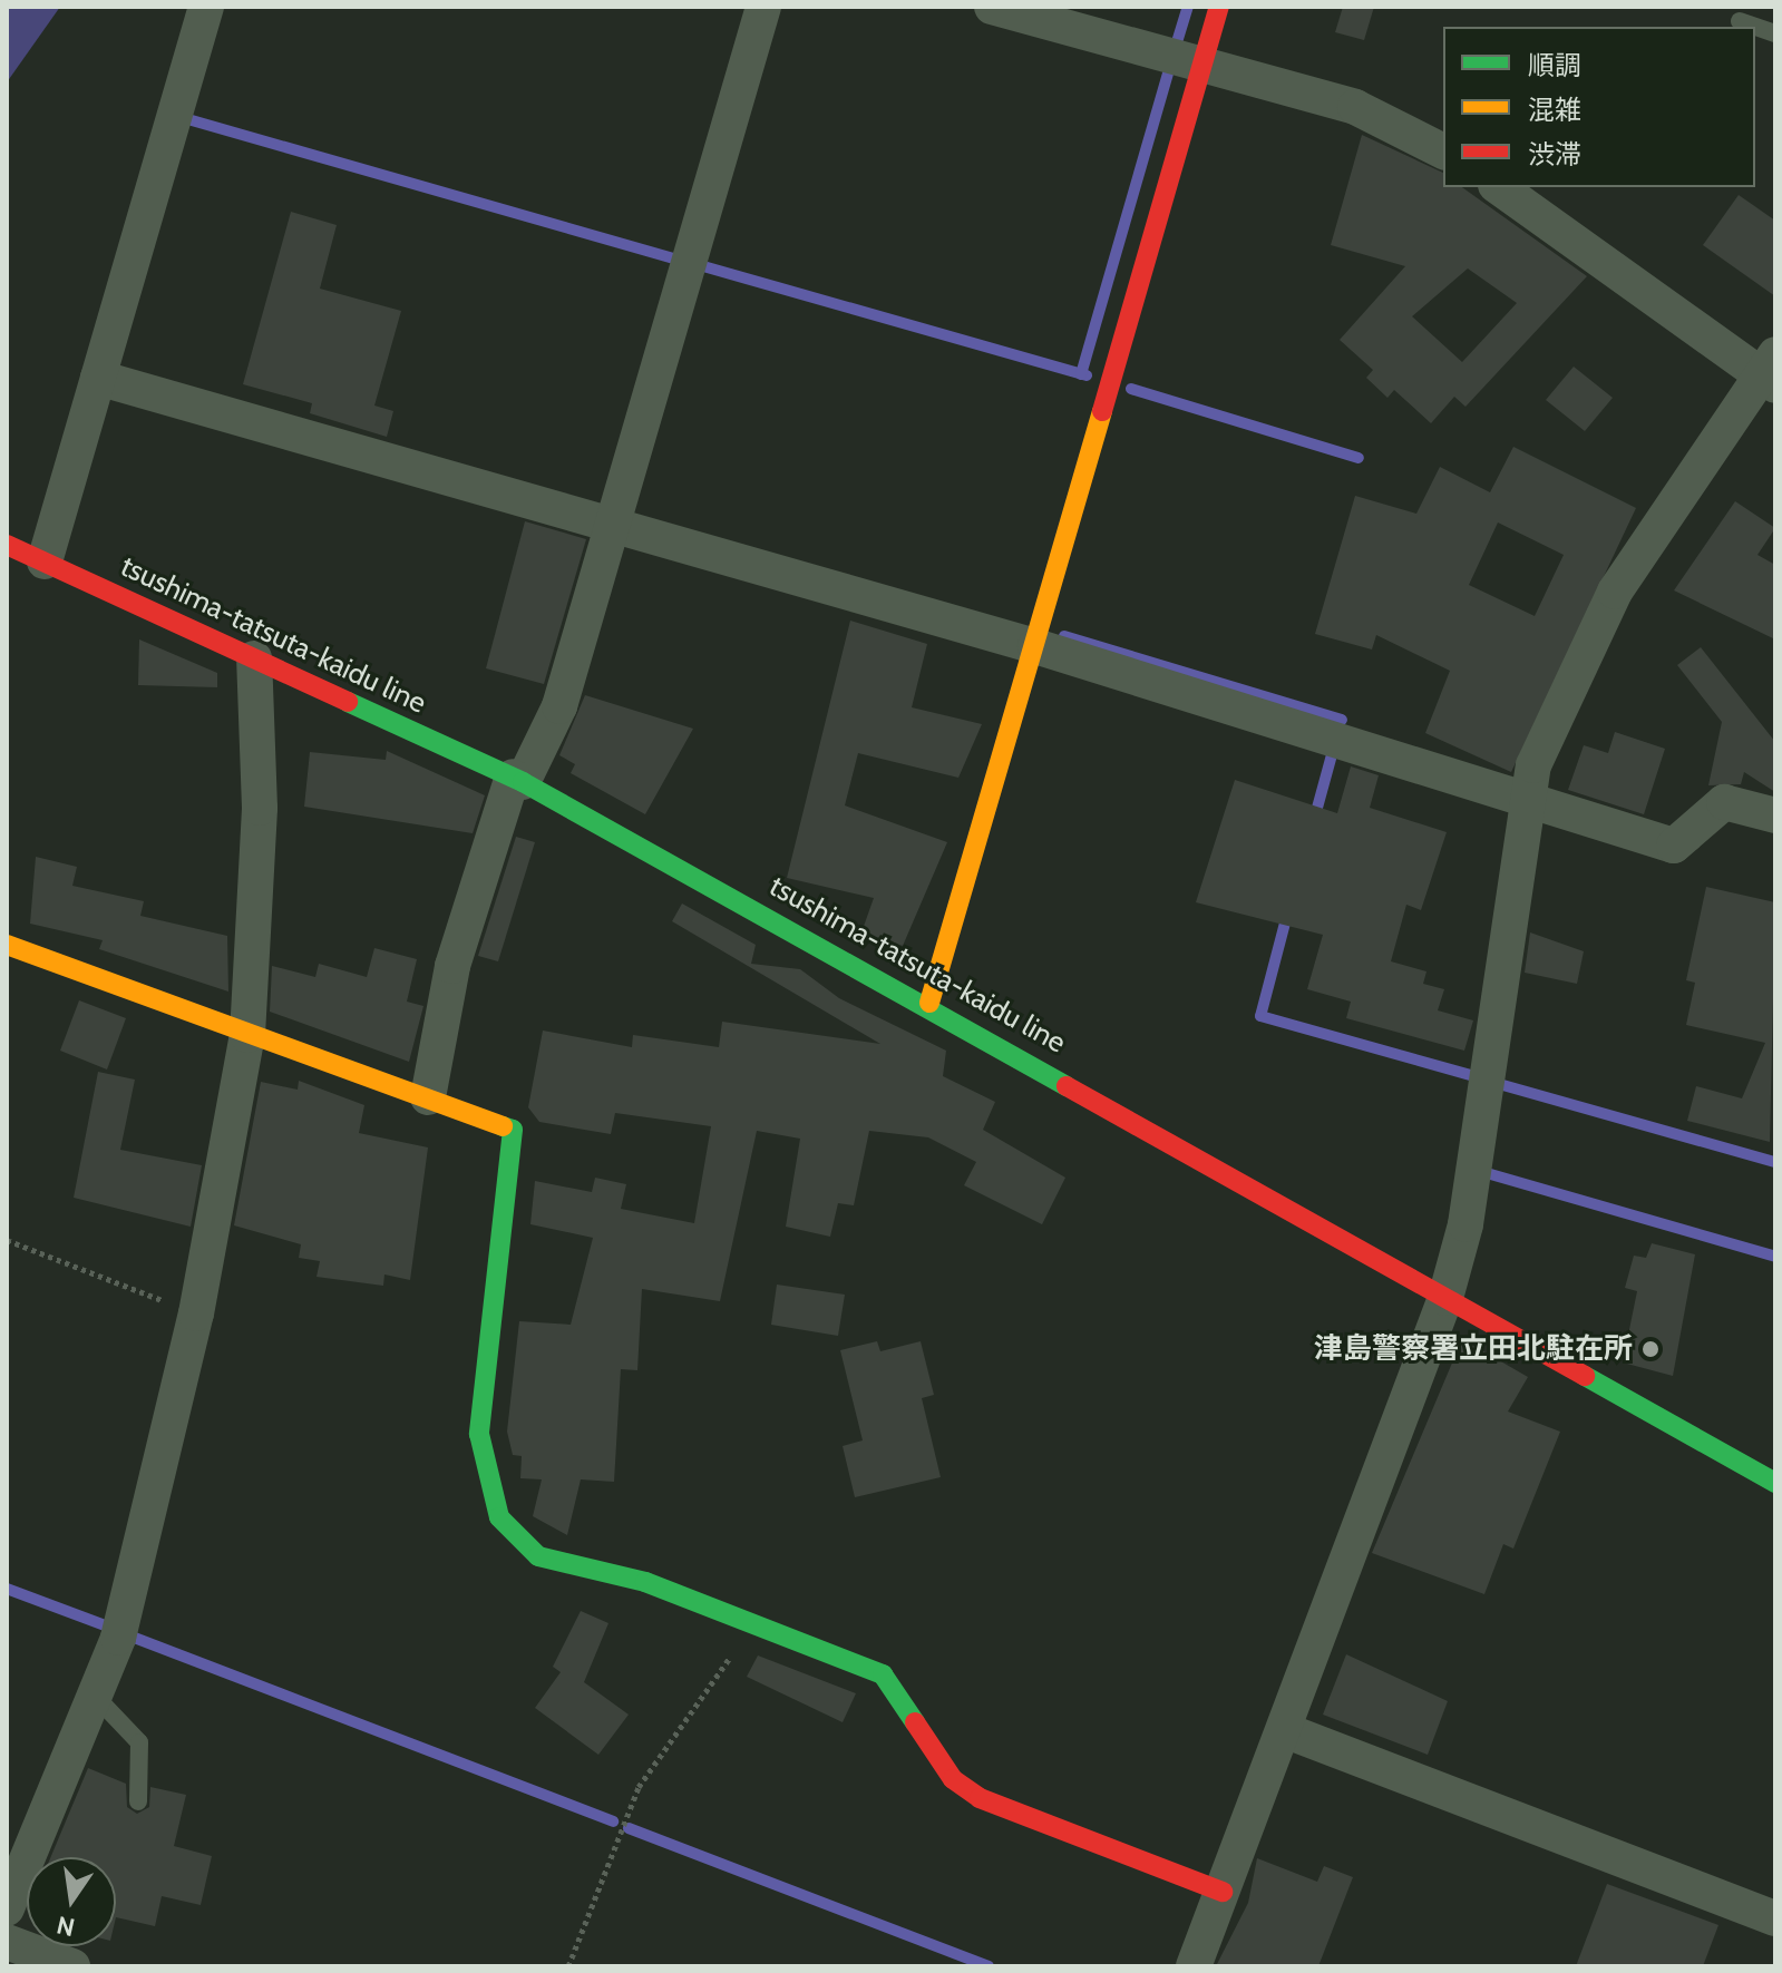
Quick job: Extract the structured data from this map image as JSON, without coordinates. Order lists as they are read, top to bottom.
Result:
{
  "streets": {
    "street": ["tsushima-tatsuta-kaidu line"]
  },
  "places": ["津島警察署立田北駐在所"],
  "legend": ["順調", "混雑", "渋滞"],
  "north": "bottom"
}
